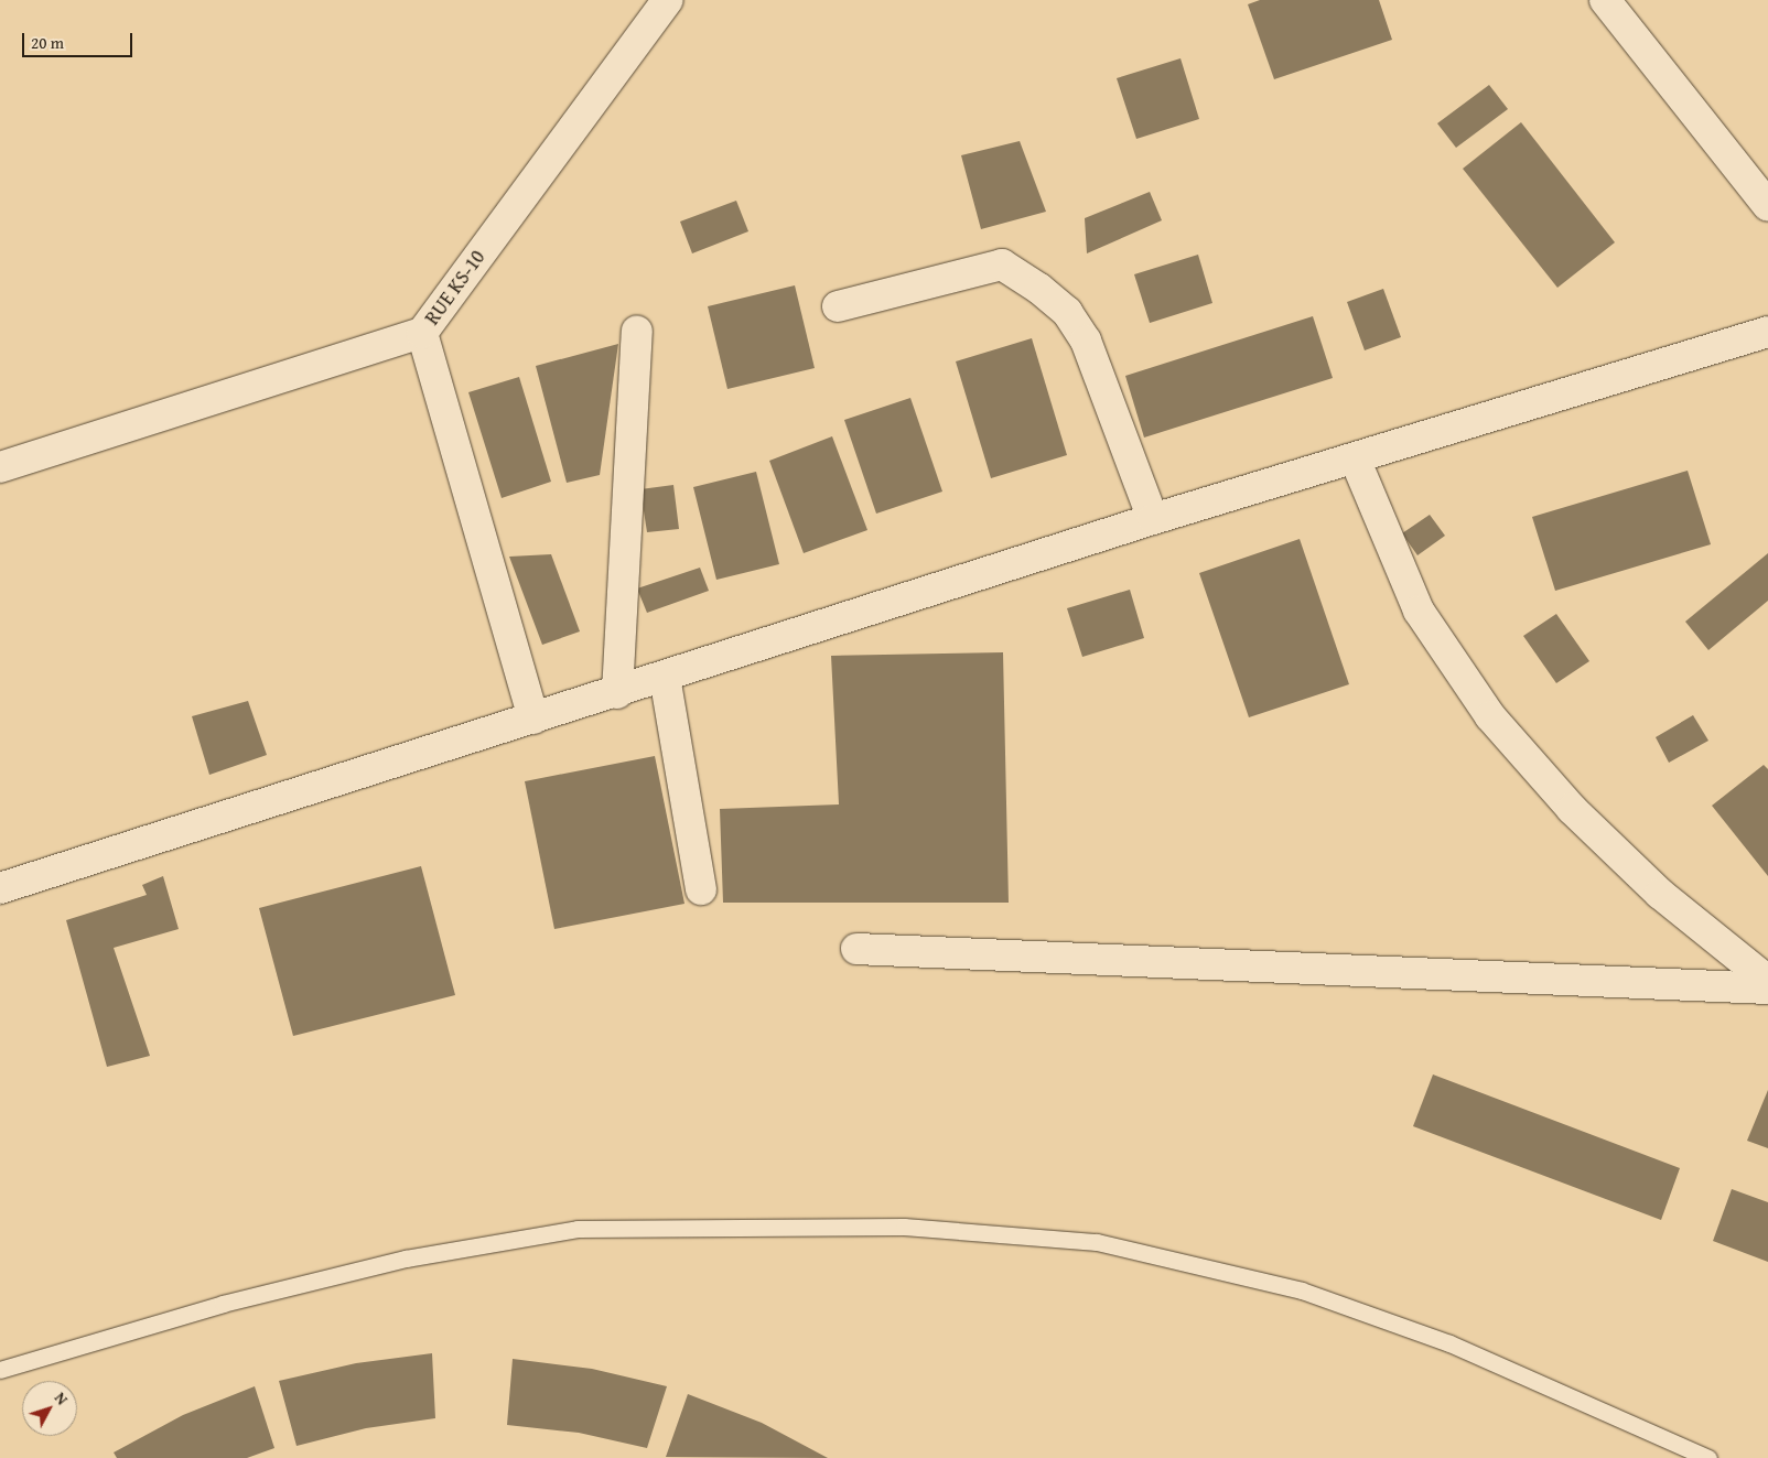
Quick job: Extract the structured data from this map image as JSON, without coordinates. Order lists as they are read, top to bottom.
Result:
{
  "streets": {
    "street": ["RUE KS-10"]
  },
  "scale_bar": "20 m",
  "north": "top right"
}
